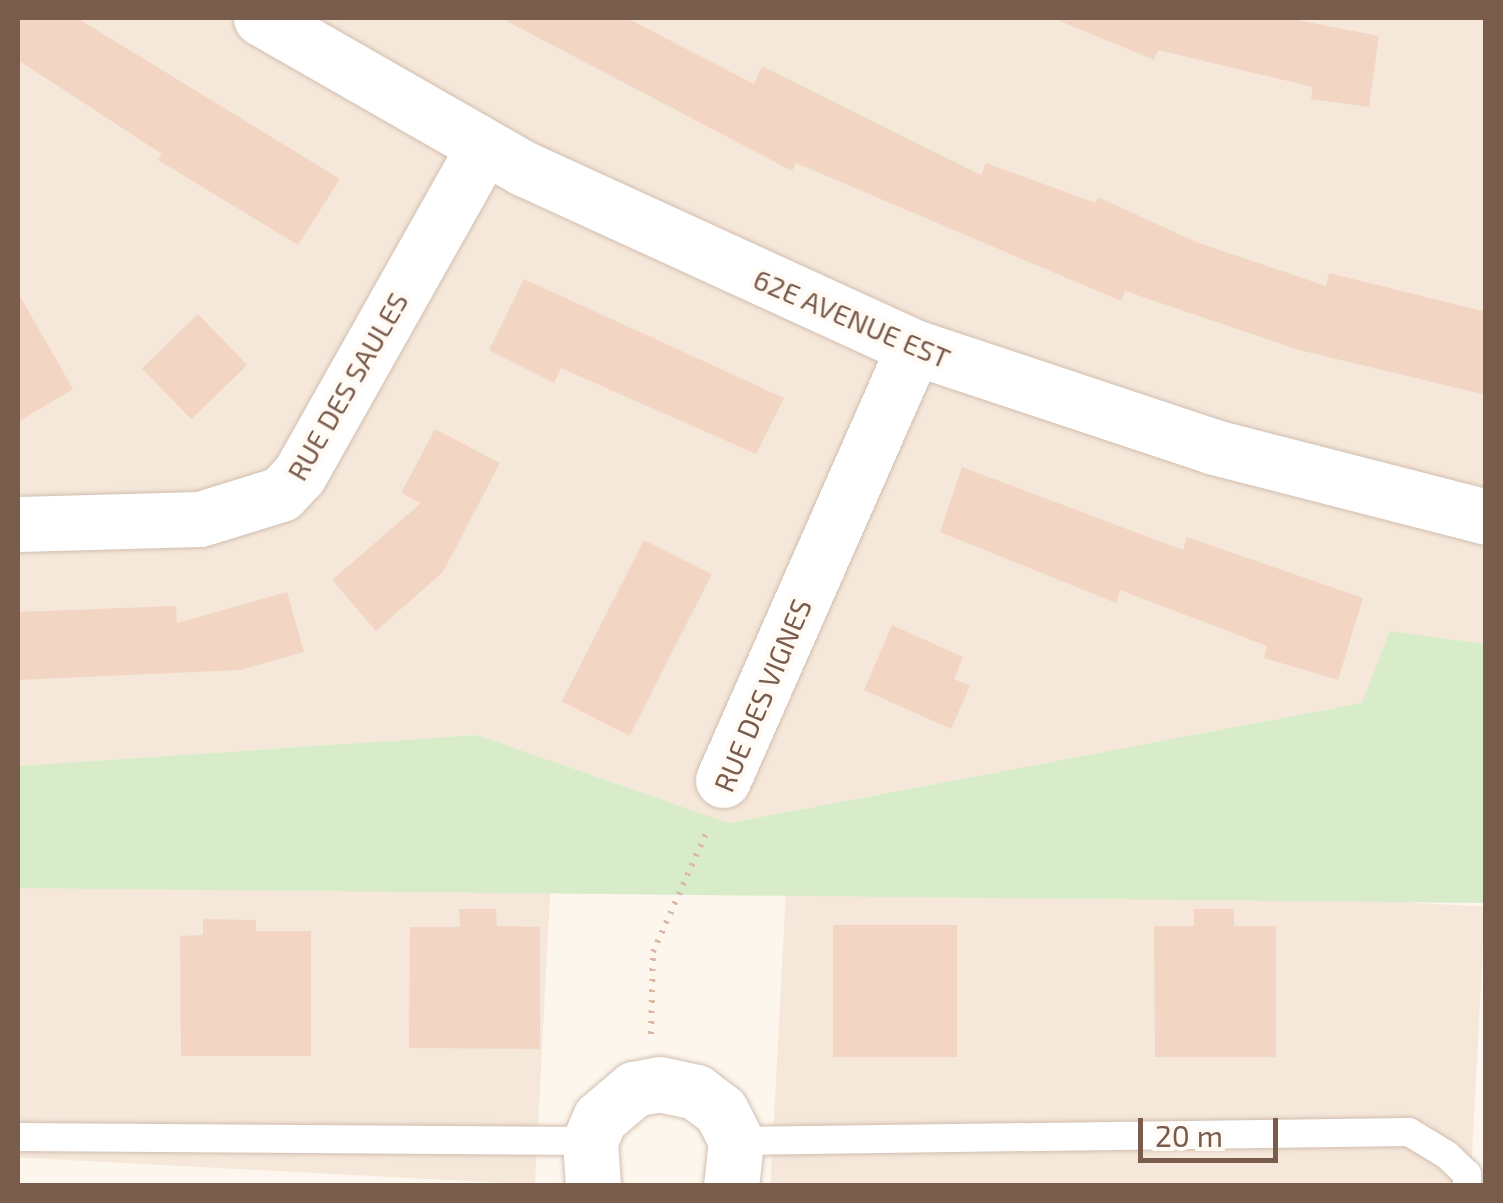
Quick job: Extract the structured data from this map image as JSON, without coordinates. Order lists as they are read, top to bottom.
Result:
{
  "streets": {
    "street": ["62E AVENUE EST", "RUE DES SAULES", "RUE DES VIGNES"]
  },
  "crossings": [
    ["62E AVENUE EST", "RUE DES SAULES"],
    ["62E AVENUE EST", "RUE DES VIGNES"]
  ],
  "scale_bar": "20 m"
}
